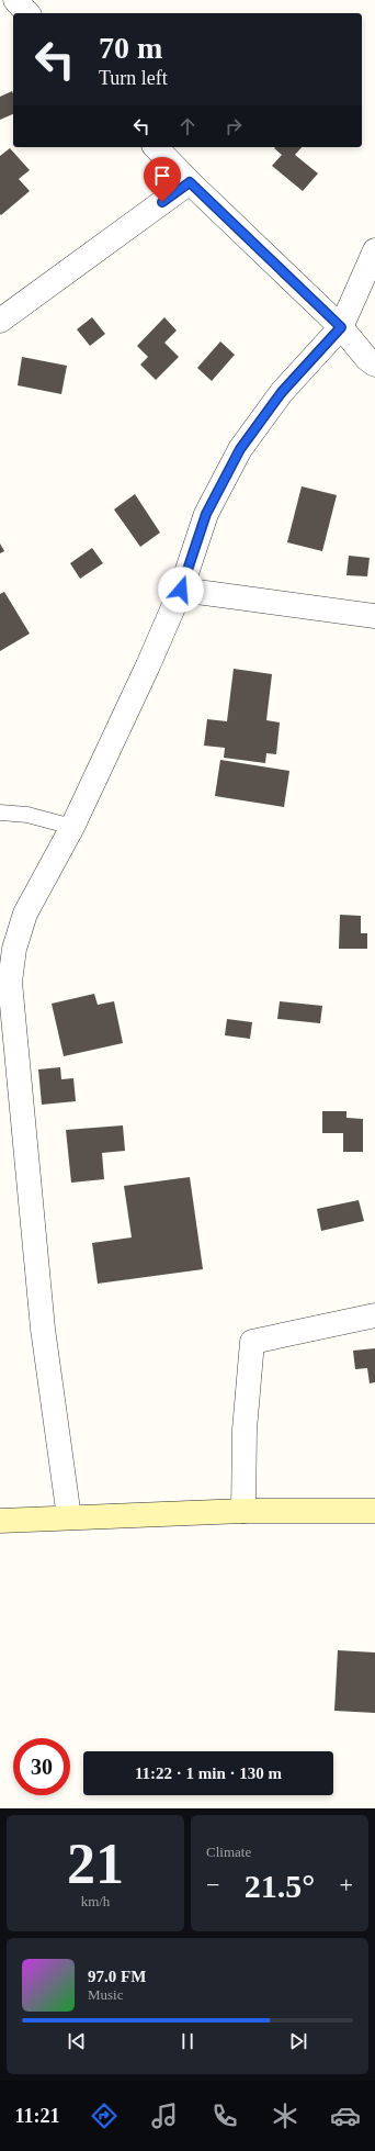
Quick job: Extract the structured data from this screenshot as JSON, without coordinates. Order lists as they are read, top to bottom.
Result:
{
  "page": {
    "turn": ["70 m", "Turn left"],
    "limit": "30",
    "trip": "11:22 · 1 min · 130 m",
    "tile": [
      ["21", "km/h"],
      "Climate"
    ],
    "heat": ["−", "21.5°", "+"],
    "song": ["97.0 FM", "Music"],
    "tabs": "11:21"
  }
}
